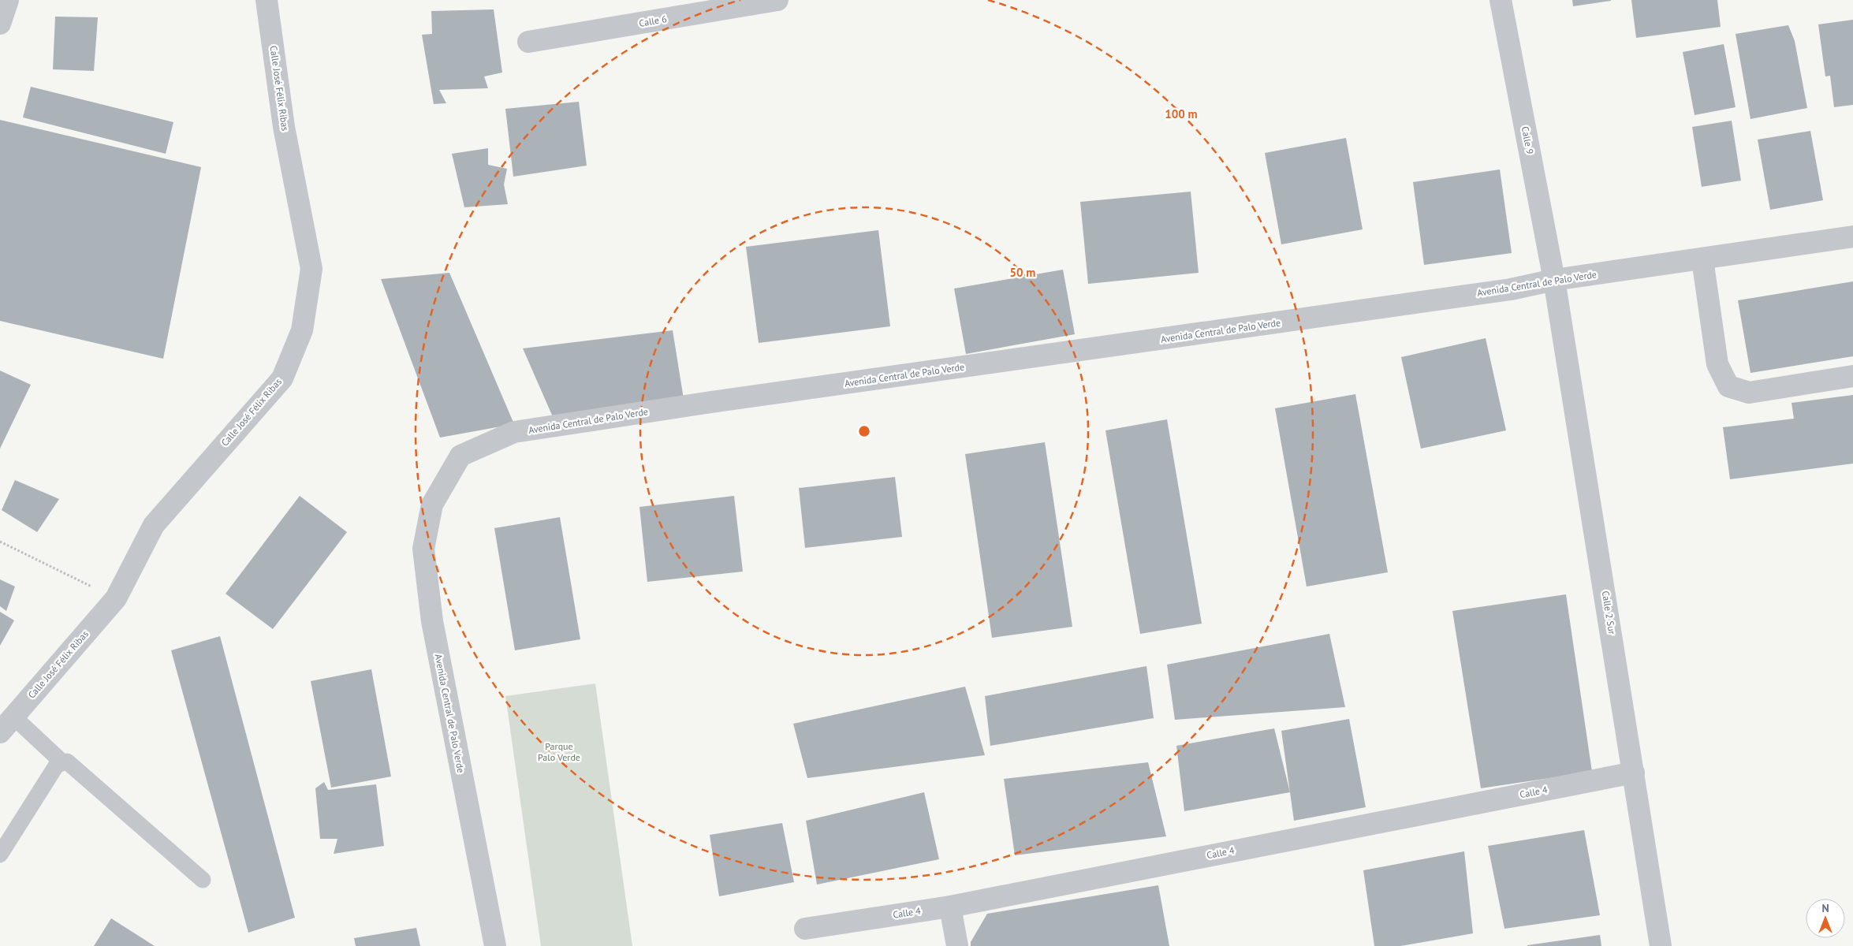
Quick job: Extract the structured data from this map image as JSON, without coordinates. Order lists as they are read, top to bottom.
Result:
{
  "streets": {
    "street": [
      "Calle 6",
      "Calle José Félix Ribas",
      "Calle 9",
      "Avenida Central de Palo Verde",
      "Calle 2 Sur",
      "Calle 4"
    ]
  },
  "crossings": [
    ["Calle 9", "Avenida Central de Palo Verde"],
    ["Calle 9", "Calle 2 Sur"],
    ["Avenida Central de Palo Verde", "Calle 2 Sur"],
    ["Calle 2 Sur", "Calle 4"]
  ],
  "parks": ["Parque Palo Verde"],
  "north": "top",
  "rings": ["100 m", "50 m"]
}
